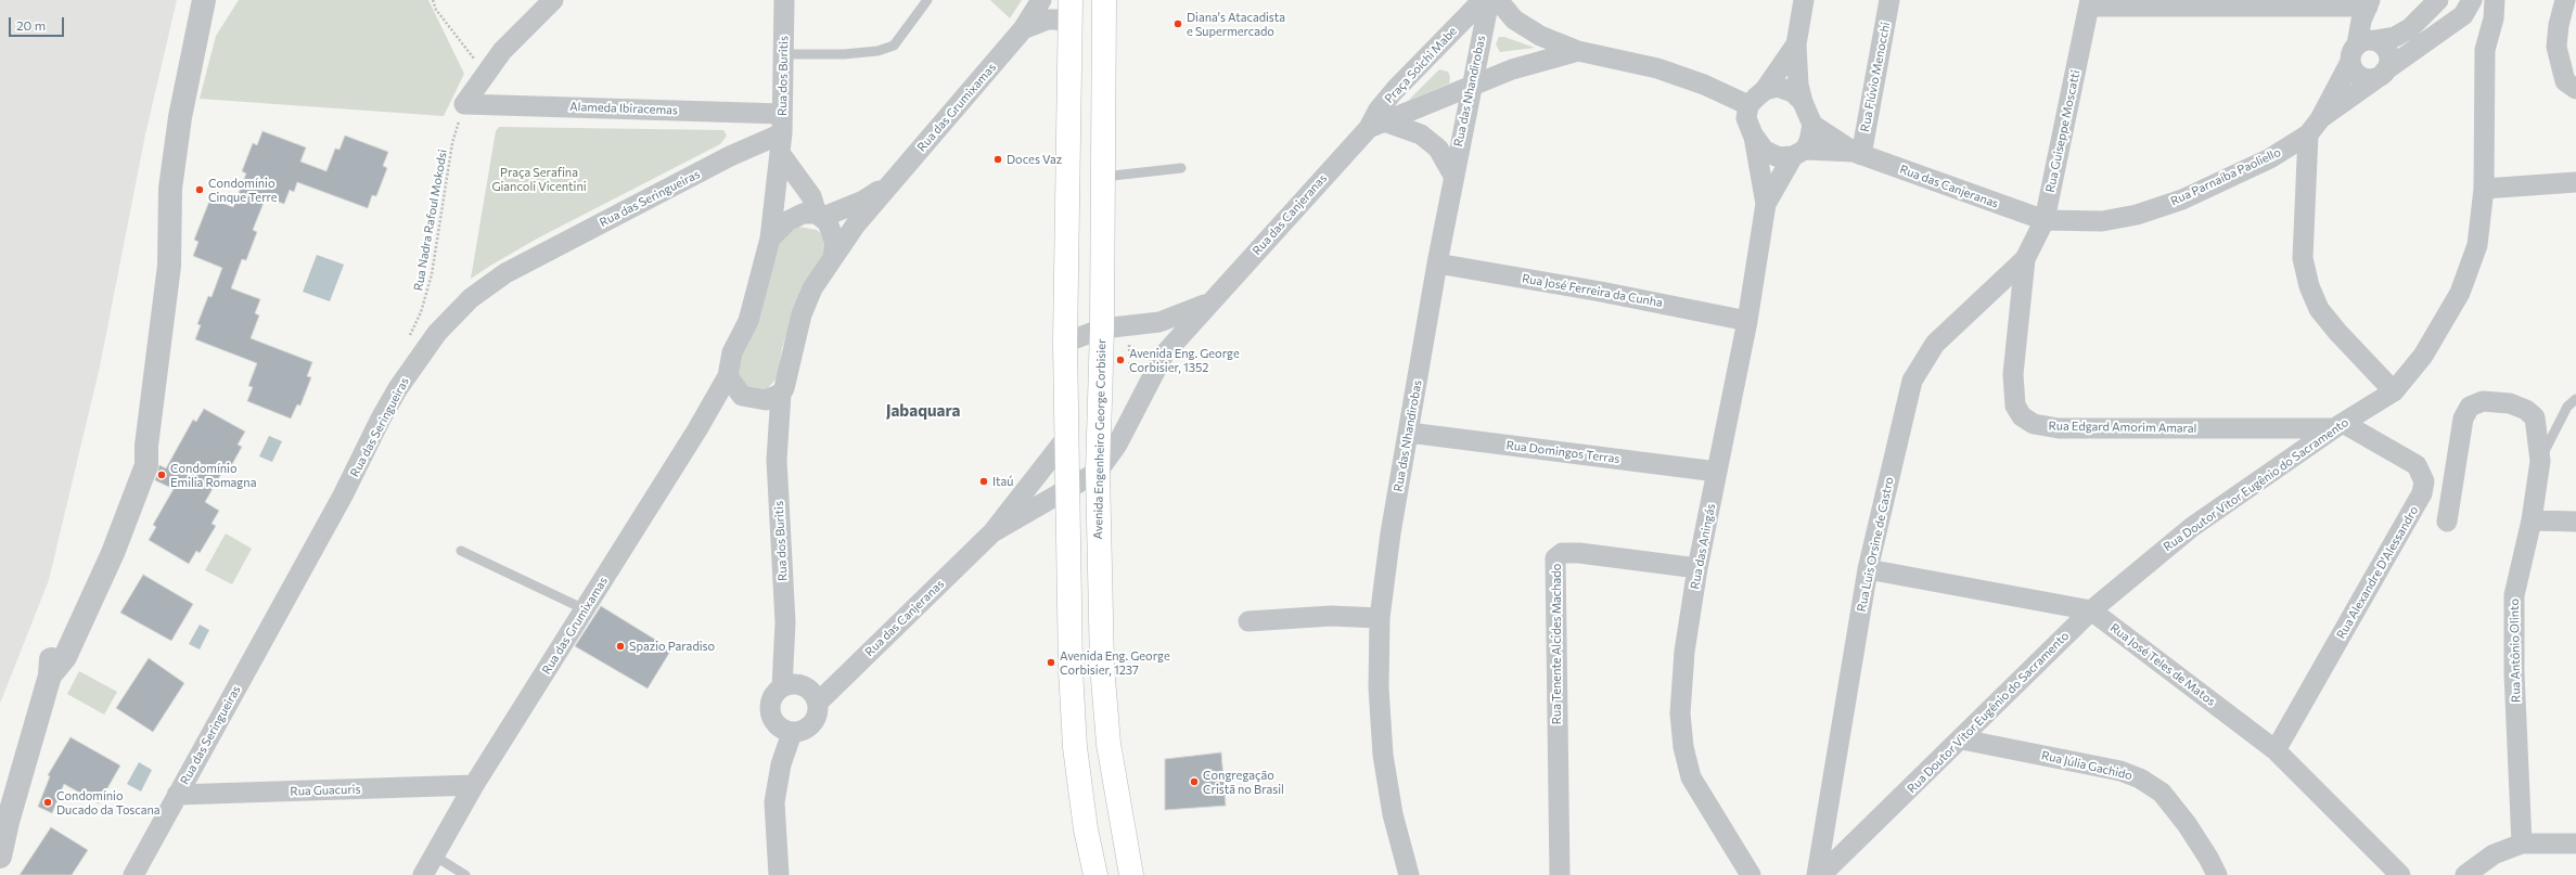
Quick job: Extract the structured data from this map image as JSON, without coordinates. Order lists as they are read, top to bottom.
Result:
{
  "streets": {
    "main road": ["Avenida Engenheiro George Corbisier"],
    "street": [
      "Praça Soichi Mabe",
      "Rua dos Buritis",
      "Rua Flúvio Menocchi",
      "Rua das Nhandirobas",
      "Rua das Grumixamas",
      "Alameda Ibiracemas",
      "Rua Guiseppe Moscatti",
      "Rua Parnaíba Paoliello",
      "Rua das Canjeranas",
      "Rua das Seringueiras",
      "Rua José Ferreira da Cunha",
      "Rua Edgard Amorim Amaral",
      "Rua Domingos Terras",
      "Rua Doutor Vitor Eugênio do Sacramento",
      "Rua Luis Orsine de Castro",
      "Rua das Aningás",
      "Rua Alexandre D'Alessandro",
      "Rua Tenente Alcides Machado",
      "Rua Antônio Olinto",
      "Rua José Teles de Matos",
      "Rua Júlia Gachido",
      "Rua Guacuris"
    ],
    "path": ["Rua Nadra Rafoul Mokodsi"]
  },
  "crossings": [
    ["Praça Soichi Mabe", "Rua das Nhandirobas"],
    ["Praça Soichi Mabe", "Rua das Canjeranas"],
    ["Rua dos Buritis", "Rua das Grumixamas"],
    ["Rua dos Buritis", "Alameda Ibiracemas"],
    ["Rua dos Buritis", "Rua das Canjeranas"],
    ["Rua dos Buritis", "Rua das Seringueiras"],
    ["Rua Flúvio Menocchi", "Rua das Canjeranas"],
    ["Rua das Nhandirobas", "Rua José Ferreira da Cunha"],
    ["Rua das Nhandirobas", "Rua Domingos Terras"],
    ["Rua das Grumixamas", "Rua Guacuris"],
    ["Alameda Ibiracemas", "Rua das Seringueiras"],
    ["Alameda Ibiracemas", "Rua Nadra Rafoul Mokodsi"],
    ["Rua Guiseppe Moscatti", "Rua Parnaíba Paoliello"],
    ["Rua Guiseppe Moscatti", "Rua das Canjeranas"],
    ["Rua Guiseppe Moscatti", "Rua Edgard Amorim Amaral"],
    ["Rua Guiseppe Moscatti", "Rua Luis Orsine de Castro"],
    ["Rua Parnaíba Paoliello", "Rua das Canjeranas"],
    ["Rua das Canjeranas", "Avenida Engenheiro George Corbisier"],
    ["Rua das Canjeranas", "Rua das Aningás"],
    ["Rua das Seringueiras", "Rua Guacuris"],
    ["Rua José Ferreira da Cunha", "Rua das Aningás"],
    ["Rua Edgard Amorim Amaral", "Rua Doutor Vitor Eugênio do Sacramento"],
    ["Rua Edgard Amorim Amaral", "Rua Luis Orsine de Castro"],
    ["Rua Edgard Amorim Amaral", "Rua Alexandre D'Alessandro"],
    ["Rua Domingos Terras", "Rua das Aningás"],
    ["Rua Doutor Vitor Eugênio do Sacramento", "Rua Alexandre D'Alessandro"],
    ["Rua Doutor Vitor Eugênio do Sacramento", "Rua José Teles de Matos"],
    ["Rua Doutor Vitor Eugênio do Sacramento", "Rua Júlia Gachido"],
    ["Rua Luis Orsine de Castro", "Rua José Teles de Matos"],
    ["Rua das Aningás", "Rua Tenente Alcides Machado"],
    ["Rua Alexandre D'Alessandro", "Rua José Teles de Matos"]
  ],
  "districts": ["Jabaquara"],
  "parks": ["Praça Serafina Giancoli Vicentini"],
  "places": [
    "Diana's Atacadista e Supermercado",
    "Doces Vaz",
    "Condomínio Cinque Terre",
    "Avenida Eng. George Corbisier, 1352",
    "Condomínio Emilia Romagna",
    "Itaú",
    "Spazio Paradiso",
    "Avenida Eng. George Corbisier, 1237",
    "Congregação Cristã no Brasil",
    "Condomínio Ducado da Toscana"
  ],
  "scale_bar": "20 m"
}
